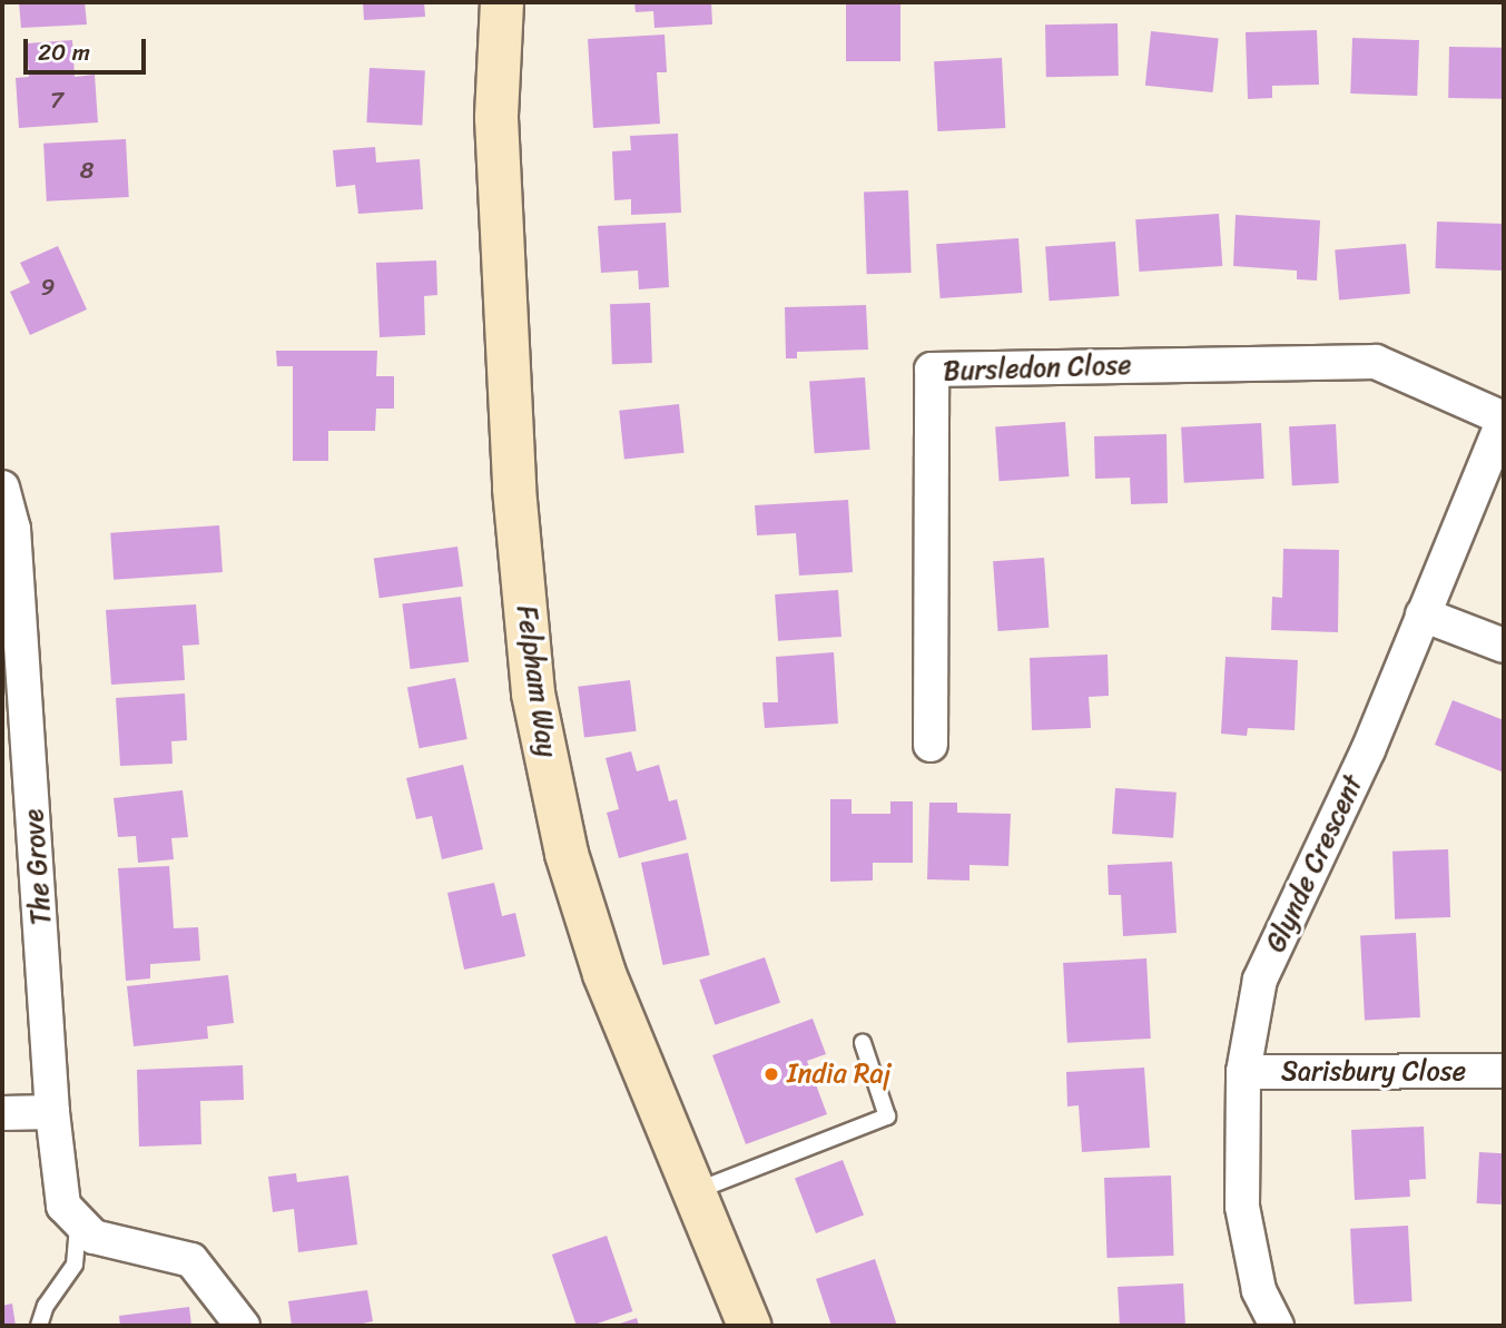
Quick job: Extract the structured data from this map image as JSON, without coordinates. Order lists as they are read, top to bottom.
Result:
{
  "streets": {
    "main road": ["Felpham Way"],
    "street": [
      "Bursledon Close",
      "Glynde Crescent",
      "The Grove",
      "Sarisbury Close"
    ]
  },
  "crossings": [
    ["Bursledon Close", "Glynde Crescent"],
    ["Glynde Crescent", "Sarisbury Close"]
  ],
  "places": ["India Raj"],
  "house_numbers": ["7", "8", "9"],
  "scale_bar": "20 m"
}
